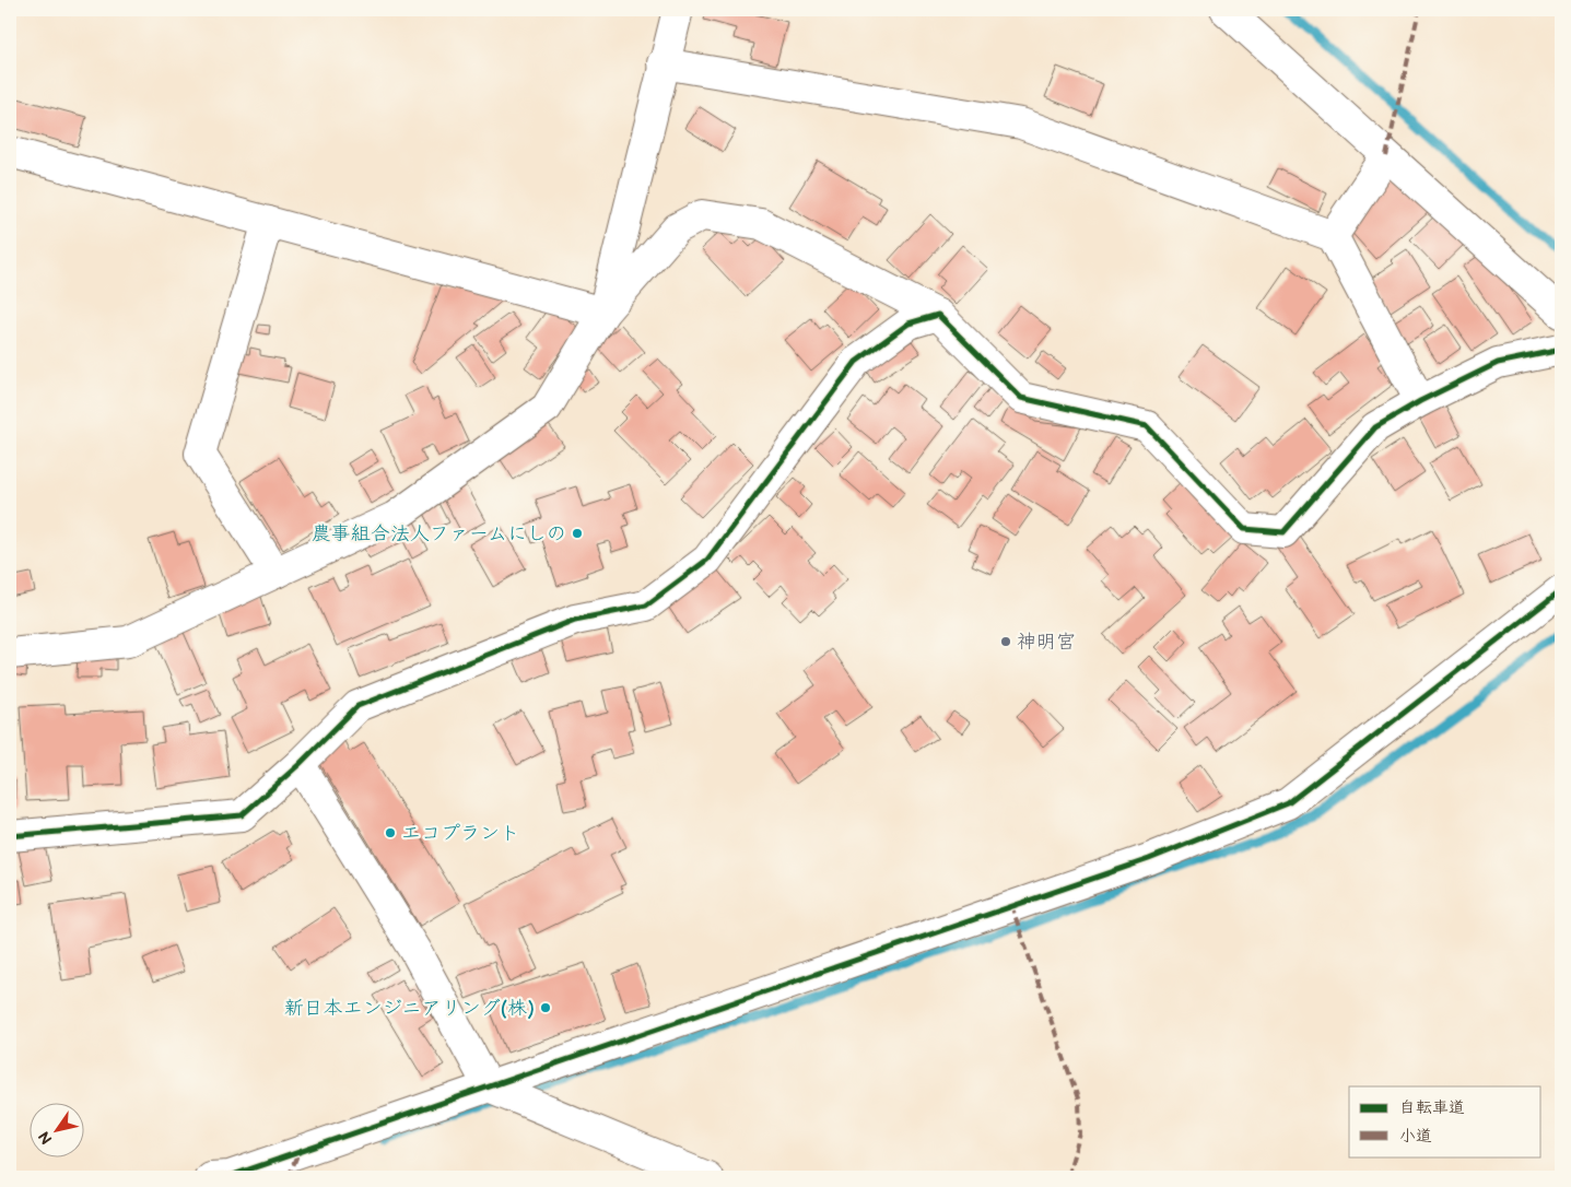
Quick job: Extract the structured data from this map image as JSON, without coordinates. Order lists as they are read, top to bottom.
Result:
{
  "places": [
    "農事組合法人ファームにしの",
    "神明宮",
    "エコプラント",
    "新日本エンジニアリング(株)"
  ],
  "legend": ["自転車道", "小道"],
  "north": "bottom left"
}
